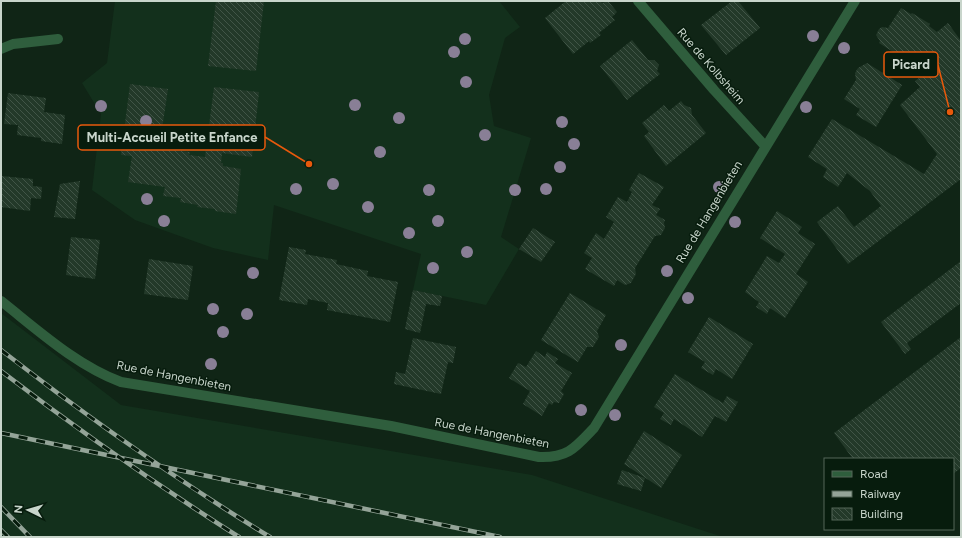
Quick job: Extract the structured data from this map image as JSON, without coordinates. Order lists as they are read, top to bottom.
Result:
{
  "streets": {
    "street": ["Rue de Kolbsheim", "Rue de Hangenbieten"]
  },
  "crossings": [
    ["Rue de Kolbsheim", "Rue de Hangenbieten"]
  ],
  "places": ["Picard", "Multi-Accueil Petite Enfance"],
  "legend": ["Road", "Railway", "Building"],
  "north": "left"
}
